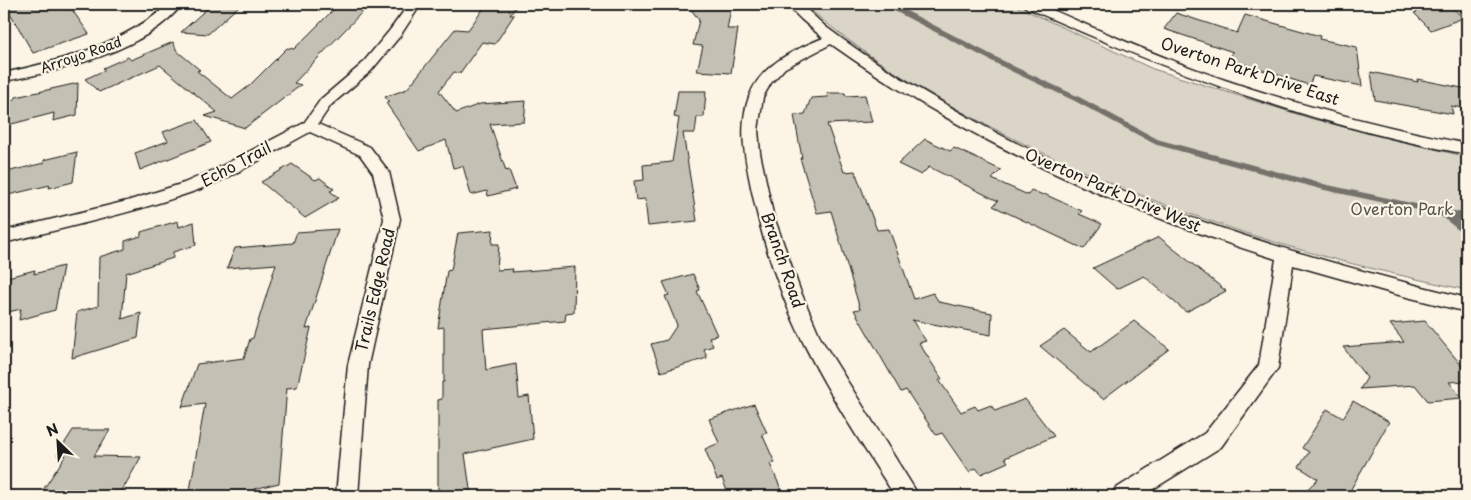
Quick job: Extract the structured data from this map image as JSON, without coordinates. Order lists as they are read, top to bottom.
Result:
{
  "streets": {
    "street": [
      "Arroyo Road",
      "Overton Park Drive East",
      "Echo Trail",
      "Overton Park Drive West",
      "Branch Road",
      "Trails Edge Road"
    ]
  },
  "crossings": [
    ["Echo Trail", "Trails Edge Road"],
    ["Overton Park Drive West", "Branch Road"]
  ],
  "parks": ["Overton Park"],
  "north": "top left"
}
